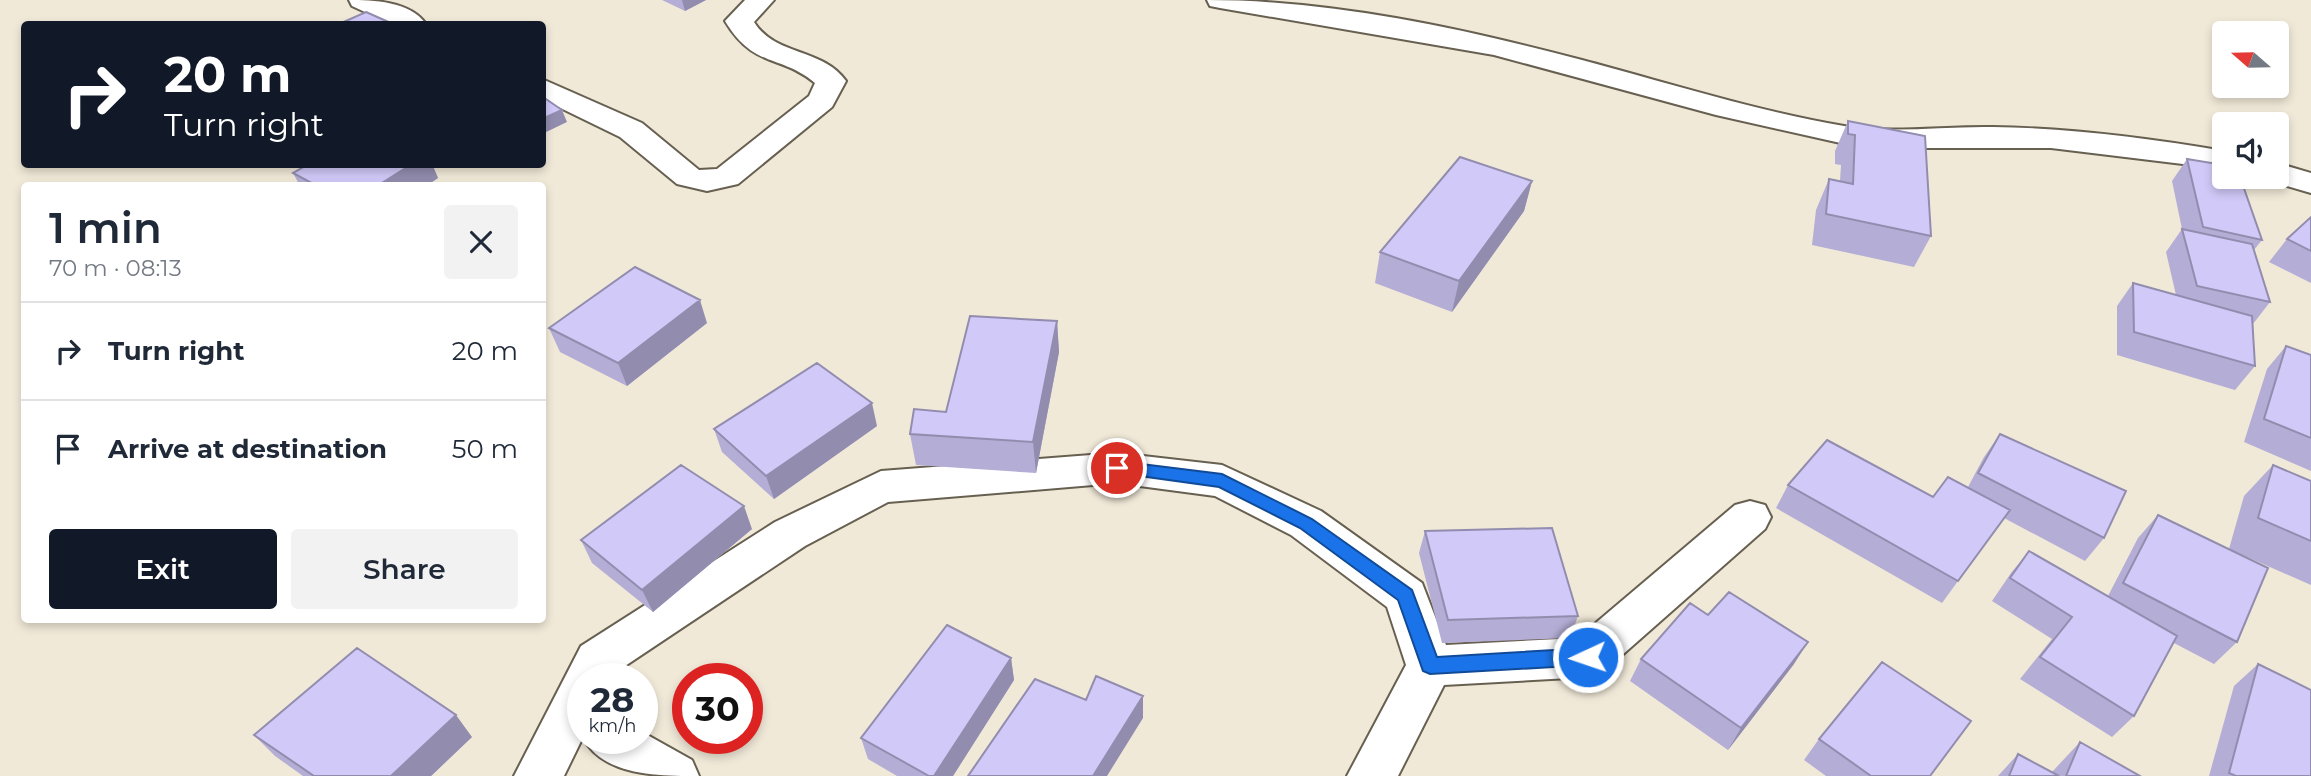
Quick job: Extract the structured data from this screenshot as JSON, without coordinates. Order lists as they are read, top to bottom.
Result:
{
  "north": "left",
  "page": {
    "turn": ["20 m", "Turn right"],
    "heading": ["1 min", "70 m · 08:13"],
    "list": [
      {
        "name": "Turn right",
        "value": "20 m"
      },
      {
        "name": "Arrive at destination",
        "value": "50 m"
      }
    ],
    "buttons": ["Exit", "Share"],
    "speed": "28 km/h",
    "limit": "30"
  }
}
